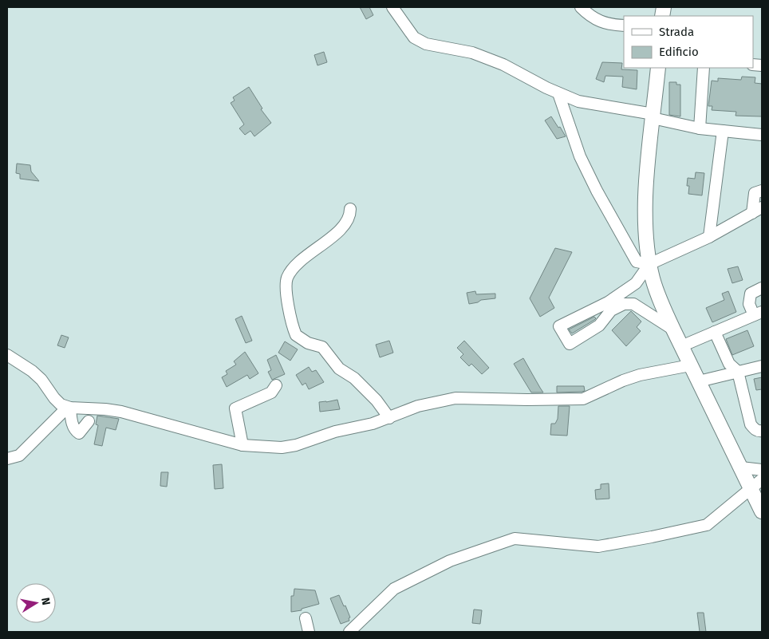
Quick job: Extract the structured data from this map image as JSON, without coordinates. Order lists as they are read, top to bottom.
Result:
{
  "legend": ["Strada", "Edificio"],
  "north": "right"
}
